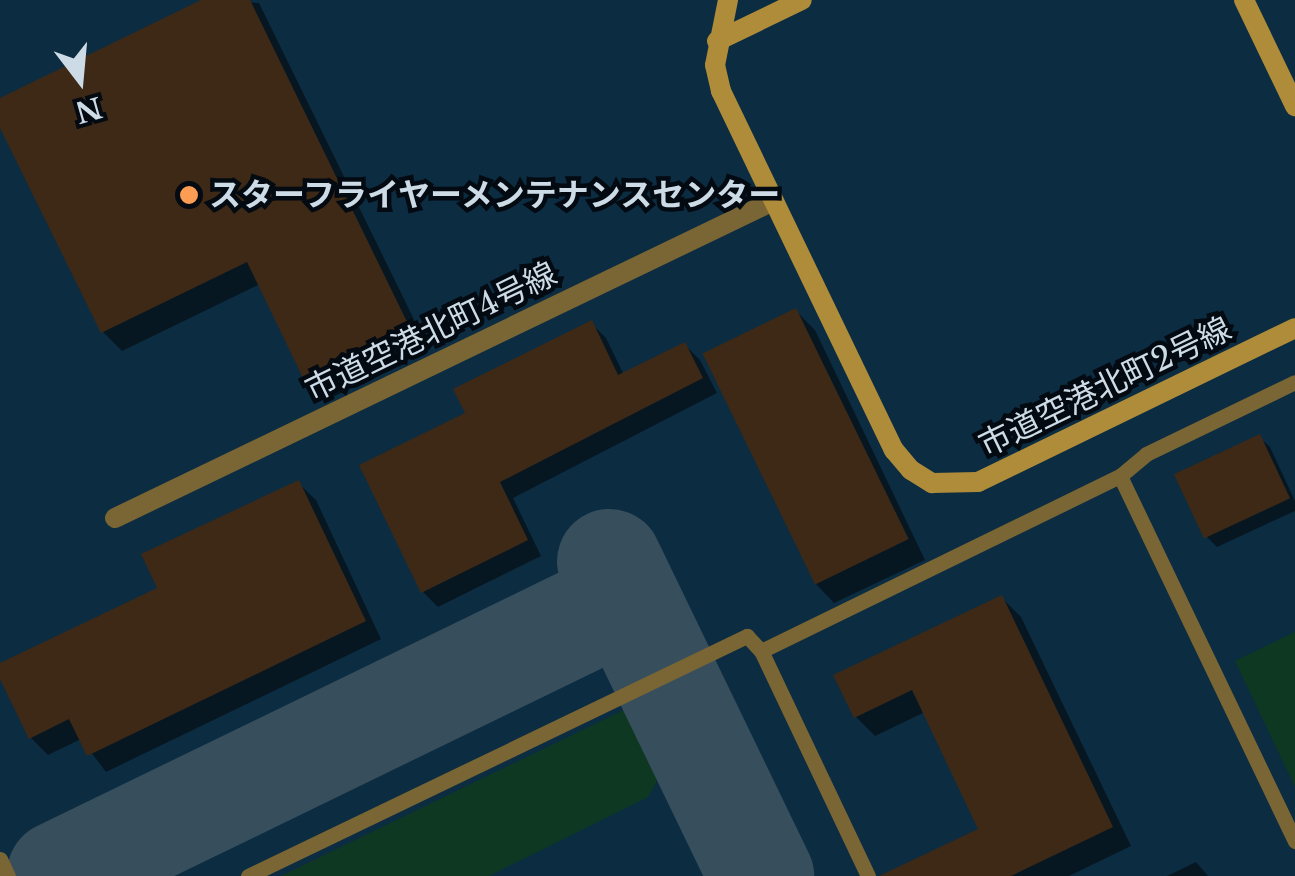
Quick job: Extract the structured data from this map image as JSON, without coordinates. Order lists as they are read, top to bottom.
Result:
{
  "streets": {
    "street": ["市道空港北町4号線", "市道空港北町2号線"]
  },
  "crossings": [
    ["市道空港北町4号線", "市道空港北町2号線"]
  ],
  "places": ["スターフライヤーメンテナンスセンター"],
  "north": "bottom"
}
